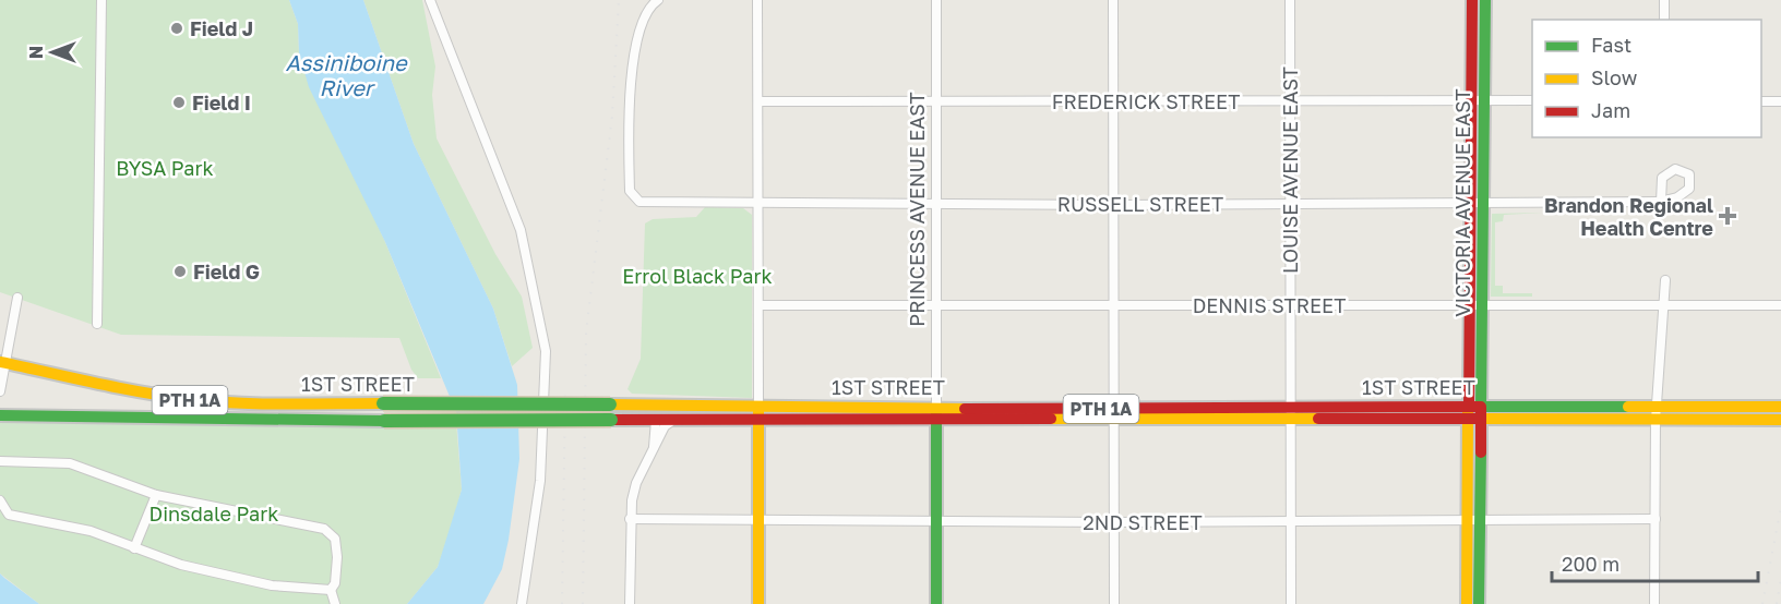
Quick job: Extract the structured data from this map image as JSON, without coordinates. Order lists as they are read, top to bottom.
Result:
{
  "streets": {
    "main road": ["VICTORIA AVENUE EAST", "1ST STREET", "PTH 1A"],
    "street": [
      "FREDERICK STREET",
      "LOUISE AVENUE EAST",
      "RUSSELL STREET",
      "PRINCESS AVENUE EAST",
      "DENNIS STREET",
      "2ND STREET"
    ]
  },
  "crossings": [
    ["FREDERICK STREET", "LOUISE AVENUE EAST"],
    ["FREDERICK STREET", "VICTORIA AVENUE EAST"],
    ["FREDERICK STREET", "PRINCESS AVENUE EAST"],
    ["LOUISE AVENUE EAST", "RUSSELL STREET"],
    ["LOUISE AVENUE EAST", "DENNIS STREET"],
    ["LOUISE AVENUE EAST", "1ST STREET"],
    ["LOUISE AVENUE EAST", "2ND STREET"],
    ["VICTORIA AVENUE EAST", "RUSSELL STREET"],
    ["VICTORIA AVENUE EAST", "DENNIS STREET"],
    ["VICTORIA AVENUE EAST", "1ST STREET"],
    ["VICTORIA AVENUE EAST", "2ND STREET"],
    ["RUSSELL STREET", "PRINCESS AVENUE EAST"],
    ["PRINCESS AVENUE EAST", "DENNIS STREET"],
    ["PRINCESS AVENUE EAST", "1ST STREET"]
  ],
  "water": ["Assiniboine River"],
  "parks": ["BYSA Park", "Errol Black Park", "Dinsdale Park"],
  "places": {
    "other": ["Field J", "Field I", "Field G"],
    "health": ["Brandon Regional Health Centre"]
  },
  "legend": ["Fast", "Slow", "Jam"],
  "scale_bar": "200 m",
  "north": "left"
}
